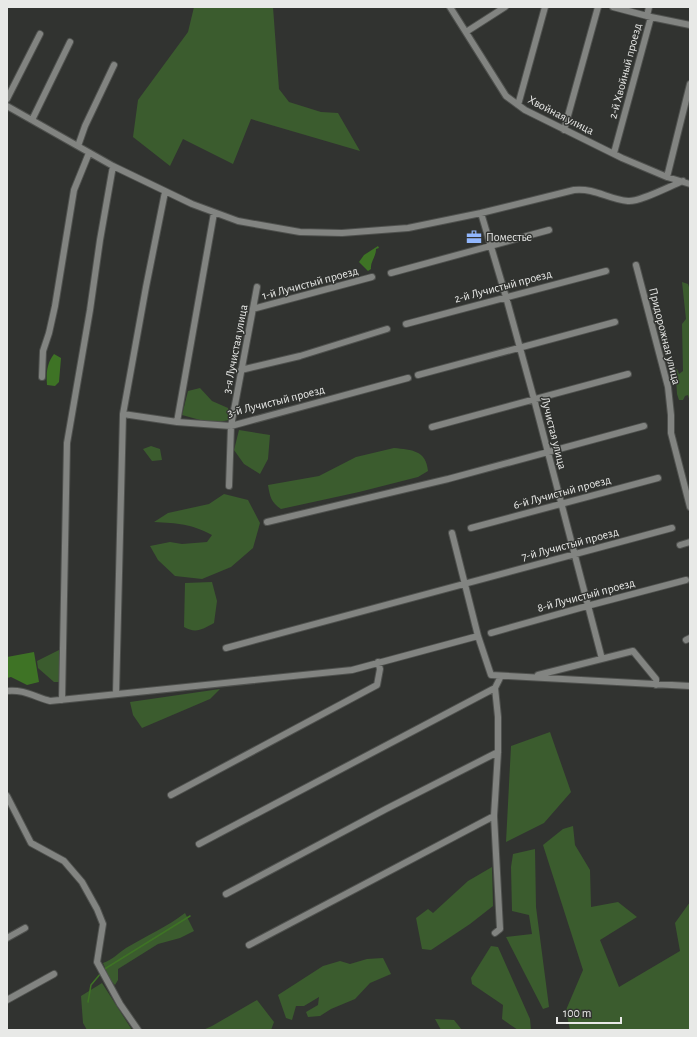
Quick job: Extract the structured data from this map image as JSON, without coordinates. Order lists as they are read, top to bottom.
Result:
{
  "streets": {
    "street": [
      "2-й Хвойный проезд",
      "Хвойная улица",
      "1-й Лучистый проезд",
      "2-й Лучистый проезд",
      "Придорожная улица",
      "3-я Лучистая улица",
      "3-й Лучистый проезд",
      "Лучистая улица",
      "6-й Лучистый проезд",
      "7-й Лучистый проезд",
      "8-й Лучистый проезд"
    ]
  },
  "crossings": [
    ["2-й Хвойный проезд", "Хвойная улица"],
    ["1-й Лучистый проезд", "3-я Лучистая улица"],
    ["2-й Лучистый проезд", "Лучистая улица"],
    ["3-я Лучистая улица", "3-й Лучистый проезд"],
    ["Лучистая улица", "6-й Лучистый проезд"],
    ["Лучистая улица", "7-й Лучистый проезд"],
    ["Лучистая улица", "8-й Лучистый проезд"]
  ],
  "places": {
    "office": ["Поместье"]
  },
  "scale_bar": "100 m"
}
